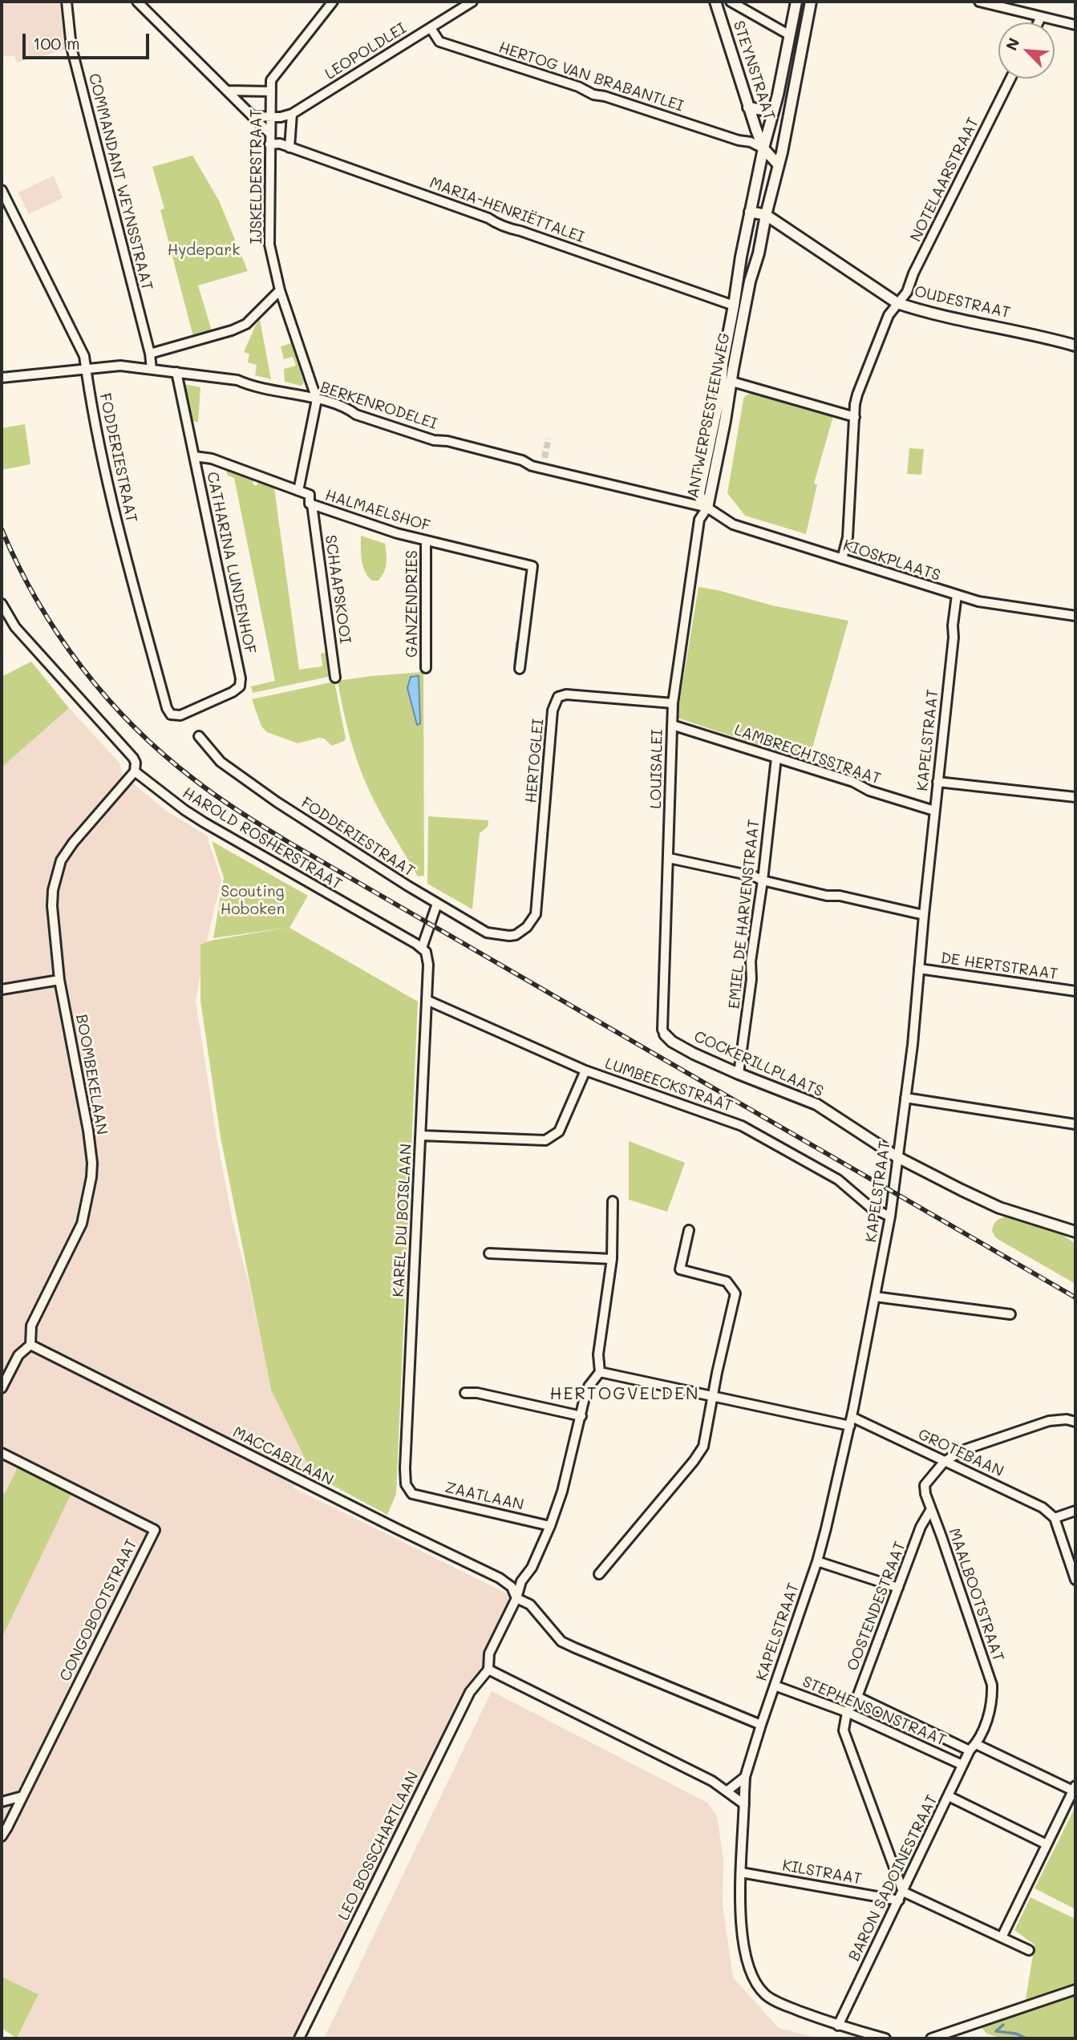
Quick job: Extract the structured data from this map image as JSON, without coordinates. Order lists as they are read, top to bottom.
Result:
{
  "streets": {
    "street": [
      "LEOPOLDLEI",
      "STEYNSTRAAT",
      "HERTOG VAN BRABANTLEI",
      "IJSKELDERSTRAAT",
      "NOTELAARSTRAAT",
      "COMMANDANT WEYNSSTRAAT",
      "MARIA-HENRIËTTALEI",
      "OUDESTRAAT",
      "BERKENRODELEI",
      "ANTWERPSESTEENWEG",
      "FODDERIESTRAAT",
      "HALMAELSHOF",
      "KIOSKPLAATS",
      "CATHARINA LUNDENHOF",
      "SCHAAPSKOOI",
      "GANZENDRIES",
      "KAPELSTRAAT",
      "LAMBRECHTSSTRAAT",
      "HERTOGLEI",
      "LOUISALEI",
      "HAROLD ROSHERSTRAAT",
      "EMIEL DE HARVENSTRAAT",
      "DE HERTSTRAAT",
      "COCKERILLPLAATS",
      "BOOMBEKELAAN",
      "LUMBEECKSTRAAT",
      "KAREL DU BOISLAAN",
      "GROTEBAAN",
      "MACCABILAAN",
      "ZAATLAAN",
      "MAALBOOTSTRAAT",
      "OOSTENDESTRAAT",
      "CONGOBOOTSTRAAT",
      "STEPHENSONSTRAAT",
      "LEO BOSSCHARTLAAN",
      "KILSTRAAT",
      "BARON SADOINESTRAAT"
    ]
  },
  "crossings": [
    ["LEOPOLDLEI", "HERTOG VAN BRABANTLEI"],
    ["LEOPOLDLEI", "IJSKELDERSTRAAT"],
    ["STEYNSTRAAT", "HERTOG VAN BRABANTLEI"],
    ["STEYNSTRAAT", "ANTWERPSESTEENWEG"],
    ["HERTOG VAN BRABANTLEI", "ANTWERPSESTEENWEG"],
    ["IJSKELDERSTRAAT", "MARIA-HENRIËTTALEI"],
    ["IJSKELDERSTRAAT", "BERKENRODELEI"],
    ["NOTELAARSTRAAT", "OUDESTRAAT"],
    ["NOTELAARSTRAAT", "KIOSKPLAATS"],
    ["COMMANDANT WEYNSSTRAAT", "BERKENRODELEI"],
    ["MARIA-HENRIËTTALEI", "ANTWERPSESTEENWEG"],
    ["OUDESTRAAT", "ANTWERPSESTEENWEG"],
    ["BERKENRODELEI", "ANTWERPSESTEENWEG"],
    ["BERKENRODELEI", "FODDERIESTRAAT"],
    ["BERKENRODELEI", "KIOSKPLAATS"],
    ["BERKENRODELEI", "CATHARINA LUNDENHOF"],
    ["BERKENRODELEI", "LOUISALEI"],
    ["ANTWERPSESTEENWEG", "KIOSKPLAATS"],
    ["ANTWERPSESTEENWEG", "LOUISALEI"],
    ["FODDERIESTRAAT", "CATHARINA LUNDENHOF"],
    ["FODDERIESTRAAT", "HERTOGLEI"],
    ["HALMAELSHOF", "CATHARINA LUNDENHOF"],
    ["HALMAELSHOF", "SCHAAPSKOOI"],
    ["HALMAELSHOF", "GANZENDRIES"],
    ["KIOSKPLAATS", "KAPELSTRAAT"],
    ["KIOSKPLAATS", "LOUISALEI"],
    ["KAPELSTRAAT", "LAMBRECHTSSTRAAT"],
    ["KAPELSTRAAT", "DE HERTSTRAAT"],
    ["KAPELSTRAAT", "COCKERILLPLAATS"],
    ["KAPELSTRAAT", "LUMBEECKSTRAAT"],
    ["KAPELSTRAAT", "GROTEBAAN"],
    ["KAPELSTRAAT", "MACCABILAAN"],
    ["KAPELSTRAAT", "STEPHENSONSTRAAT"],
    ["KAPELSTRAAT", "KILSTRAAT"],
    ["KAPELSTRAAT", "BARON SADOINESTRAAT"],
    ["LAMBRECHTSSTRAAT", "LOUISALEI"],
    ["LAMBRECHTSSTRAAT", "EMIEL DE HARVENSTRAAT"],
    ["HERTOGLEI", "LOUISALEI"],
    ["LOUISALEI", "COCKERILLPLAATS"],
    ["HAROLD ROSHERSTRAAT", "BOOMBEKELAAN"],
    ["HAROLD ROSHERSTRAAT", "KAREL DU BOISLAAN"],
    ["EMIEL DE HARVENSTRAAT", "COCKERILLPLAATS"],
    ["BOOMBEKELAAN", "MACCABILAAN"],
    ["LUMBEECKSTRAAT", "KAREL DU BOISLAAN"],
    ["KAREL DU BOISLAAN", "ZAATLAAN"],
    ["GROTEBAAN", "MAALBOOTSTRAAT"],
    ["GROTEBAAN", "LEO BOSSCHARTLAAN"],
    ["MACCABILAAN", "LEO BOSSCHARTLAAN"],
    ["ZAATLAAN", "LEO BOSSCHARTLAAN"],
    ["MAALBOOTSTRAAT", "OOSTENDESTRAAT"],
    ["MAALBOOTSTRAAT", "STEPHENSONSTRAAT"],
    ["MAALBOOTSTRAAT", "BARON SADOINESTRAAT"],
    ["OOSTENDESTRAAT", "STEPHENSONSTRAAT"],
    ["STEPHENSONSTRAAT", "BARON SADOINESTRAAT"],
    ["KILSTRAAT", "BARON SADOINESTRAAT"]
  ],
  "districts": ["HERTOGVELDEN"],
  "parks": ["Hydepark", "Scouting Hoboken"],
  "scale_bar": "100 m",
  "north": "top left"
}
